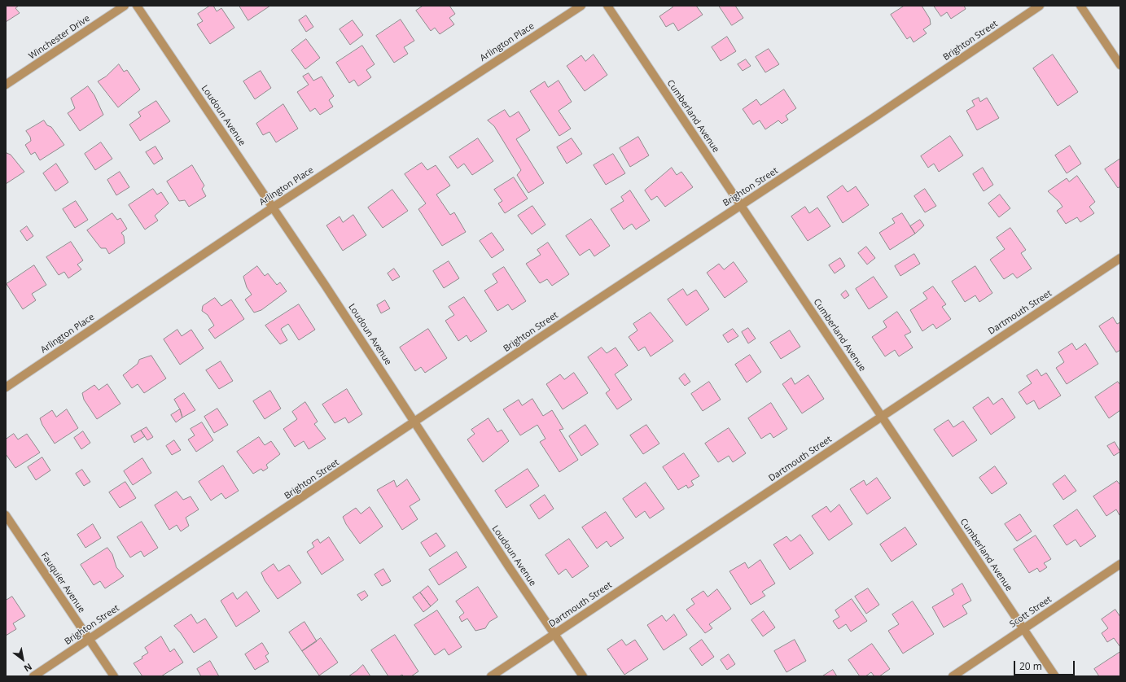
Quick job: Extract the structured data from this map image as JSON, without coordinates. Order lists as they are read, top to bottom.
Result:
{
  "streets": {
    "street": [
      "Winchester Drive",
      "Brighton Street",
      "Arlington Place",
      "Loudoun Avenue",
      "Cumberland Avenue",
      "Dartmouth Street",
      "Fauquier Avenue",
      "Scott Street"
    ]
  },
  "crossings": [
    ["Brighton Street", "Loudoun Avenue"],
    ["Brighton Street", "Cumberland Avenue"],
    ["Brighton Street", "Fauquier Avenue"],
    ["Arlington Place", "Loudoun Avenue"],
    ["Loudoun Avenue", "Dartmouth Street"],
    ["Cumberland Avenue", "Dartmouth Street"],
    ["Cumberland Avenue", "Scott Street"]
  ],
  "scale_bar": "20 m",
  "north": "bottom right"
}
